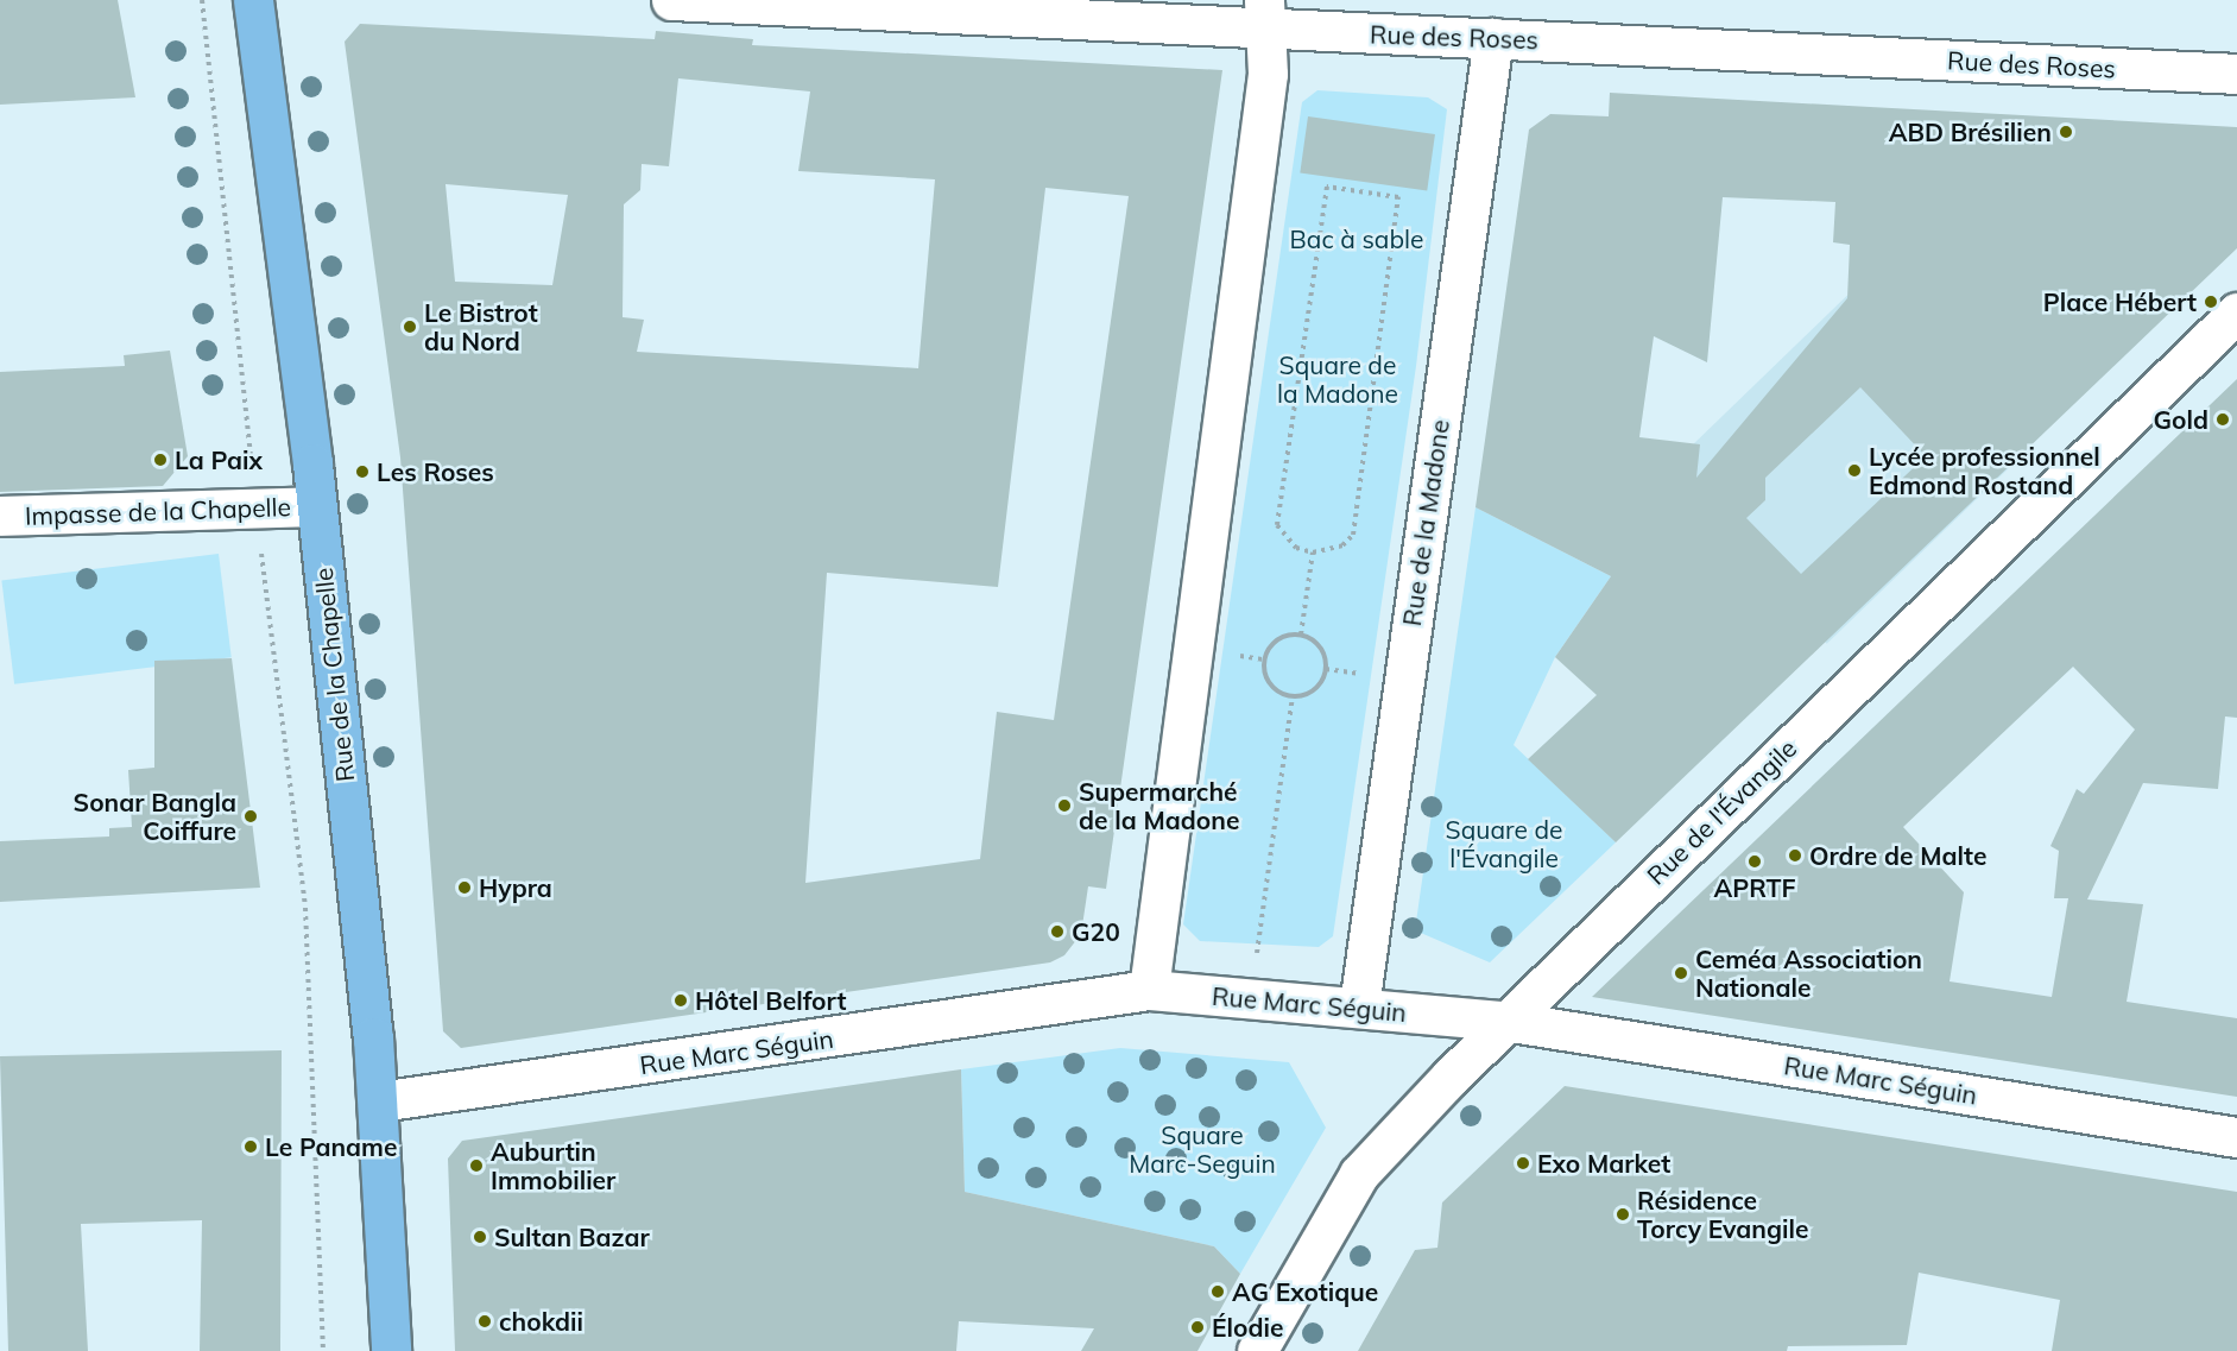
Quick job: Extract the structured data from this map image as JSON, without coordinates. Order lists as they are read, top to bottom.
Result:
{
  "streets": {
    "main road": ["Rue de la Chapelle"],
    "street": [
      "Rue des Roses",
      "Impasse de la Chapelle",
      "Rue de la Madone",
      "Rue de l'Évangile",
      "Rue Marc Séguin"
    ]
  },
  "crossings": [
    ["Rue des Roses", "Rue de la Madone"],
    ["Impasse de la Chapelle", "Rue de la Chapelle"],
    ["Rue de la Madone", "Rue Marc Séguin"],
    ["Rue de la Chapelle", "Rue Marc Séguin"],
    ["Rue de l'Évangile", "Rue Marc Séguin"]
  ],
  "parks": [
    "Bac à sable",
    "Square de la Madone",
    "Square de l'Évangile",
    "Square Marc-Seguin"
  ],
  "places": [
    "ABD Brésilien",
    "Place Hébert",
    "Le Bistrot du Nord",
    "Gold",
    "La Paix",
    "Lycée professionnel Edmond Rostand",
    "Les Roses",
    "Supermarché de la Madone",
    "Sonar Bangla Coiffure",
    "Ordre de Malte",
    "APRTF",
    "Hypra",
    "G20",
    "Ceméa Association Nationale",
    "Hôtel Belfort",
    "Le Paname",
    "Exo Market",
    "Auburtin Immobilier",
    "Résidence Torcy Evangile",
    "Sultan Bazar",
    "AG Exotique",
    "chokdii",
    "Élodie"
  ]
}
